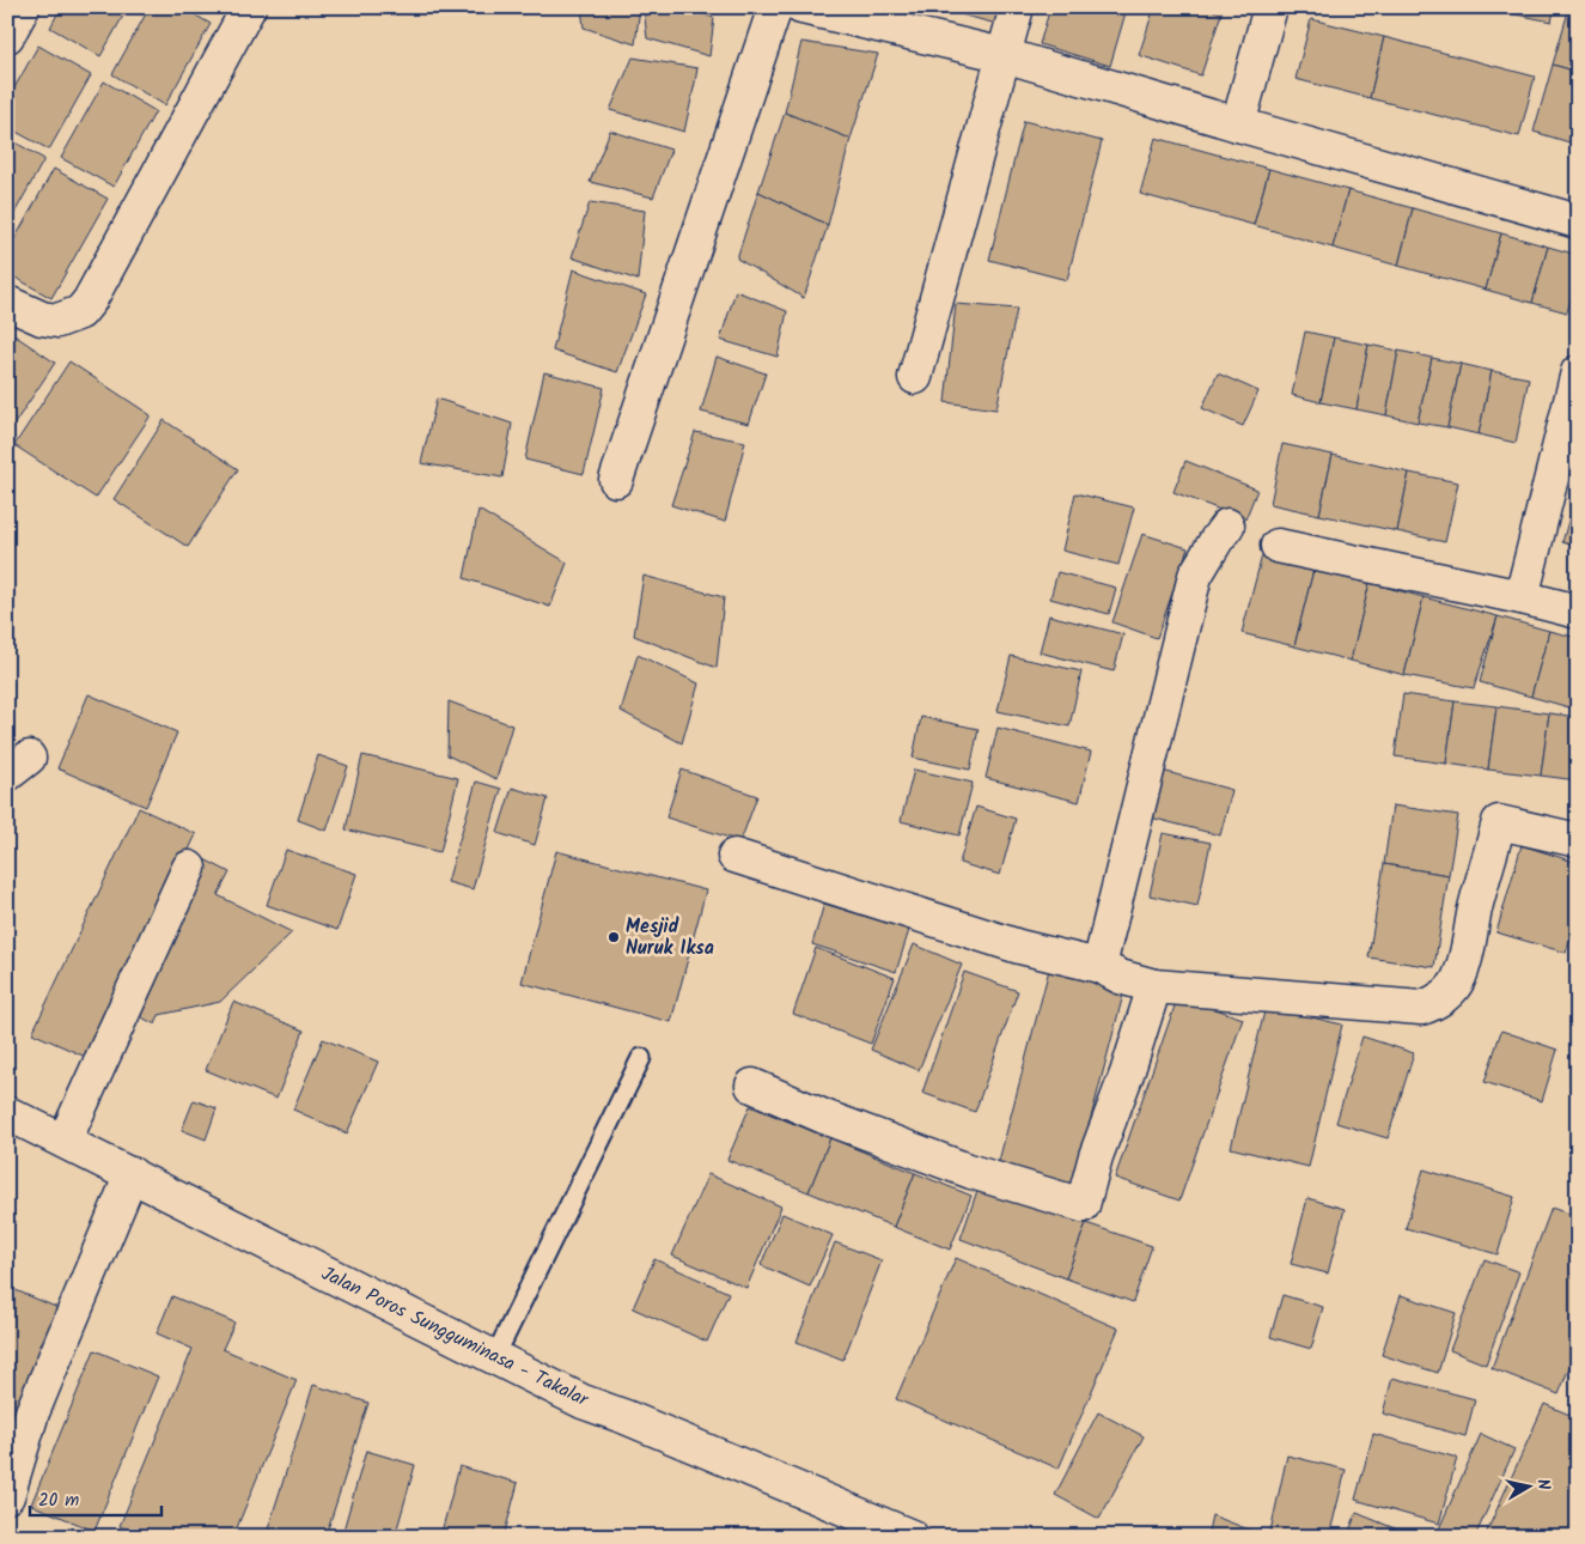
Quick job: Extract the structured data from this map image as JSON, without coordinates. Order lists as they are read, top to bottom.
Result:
{
  "streets": {
    "main road": ["Jalan Poros Sungguminasa - Takalar"]
  },
  "places": ["Mesjid Nuruk Iksa"],
  "scale_bar": "20 m",
  "north": "right"
}
